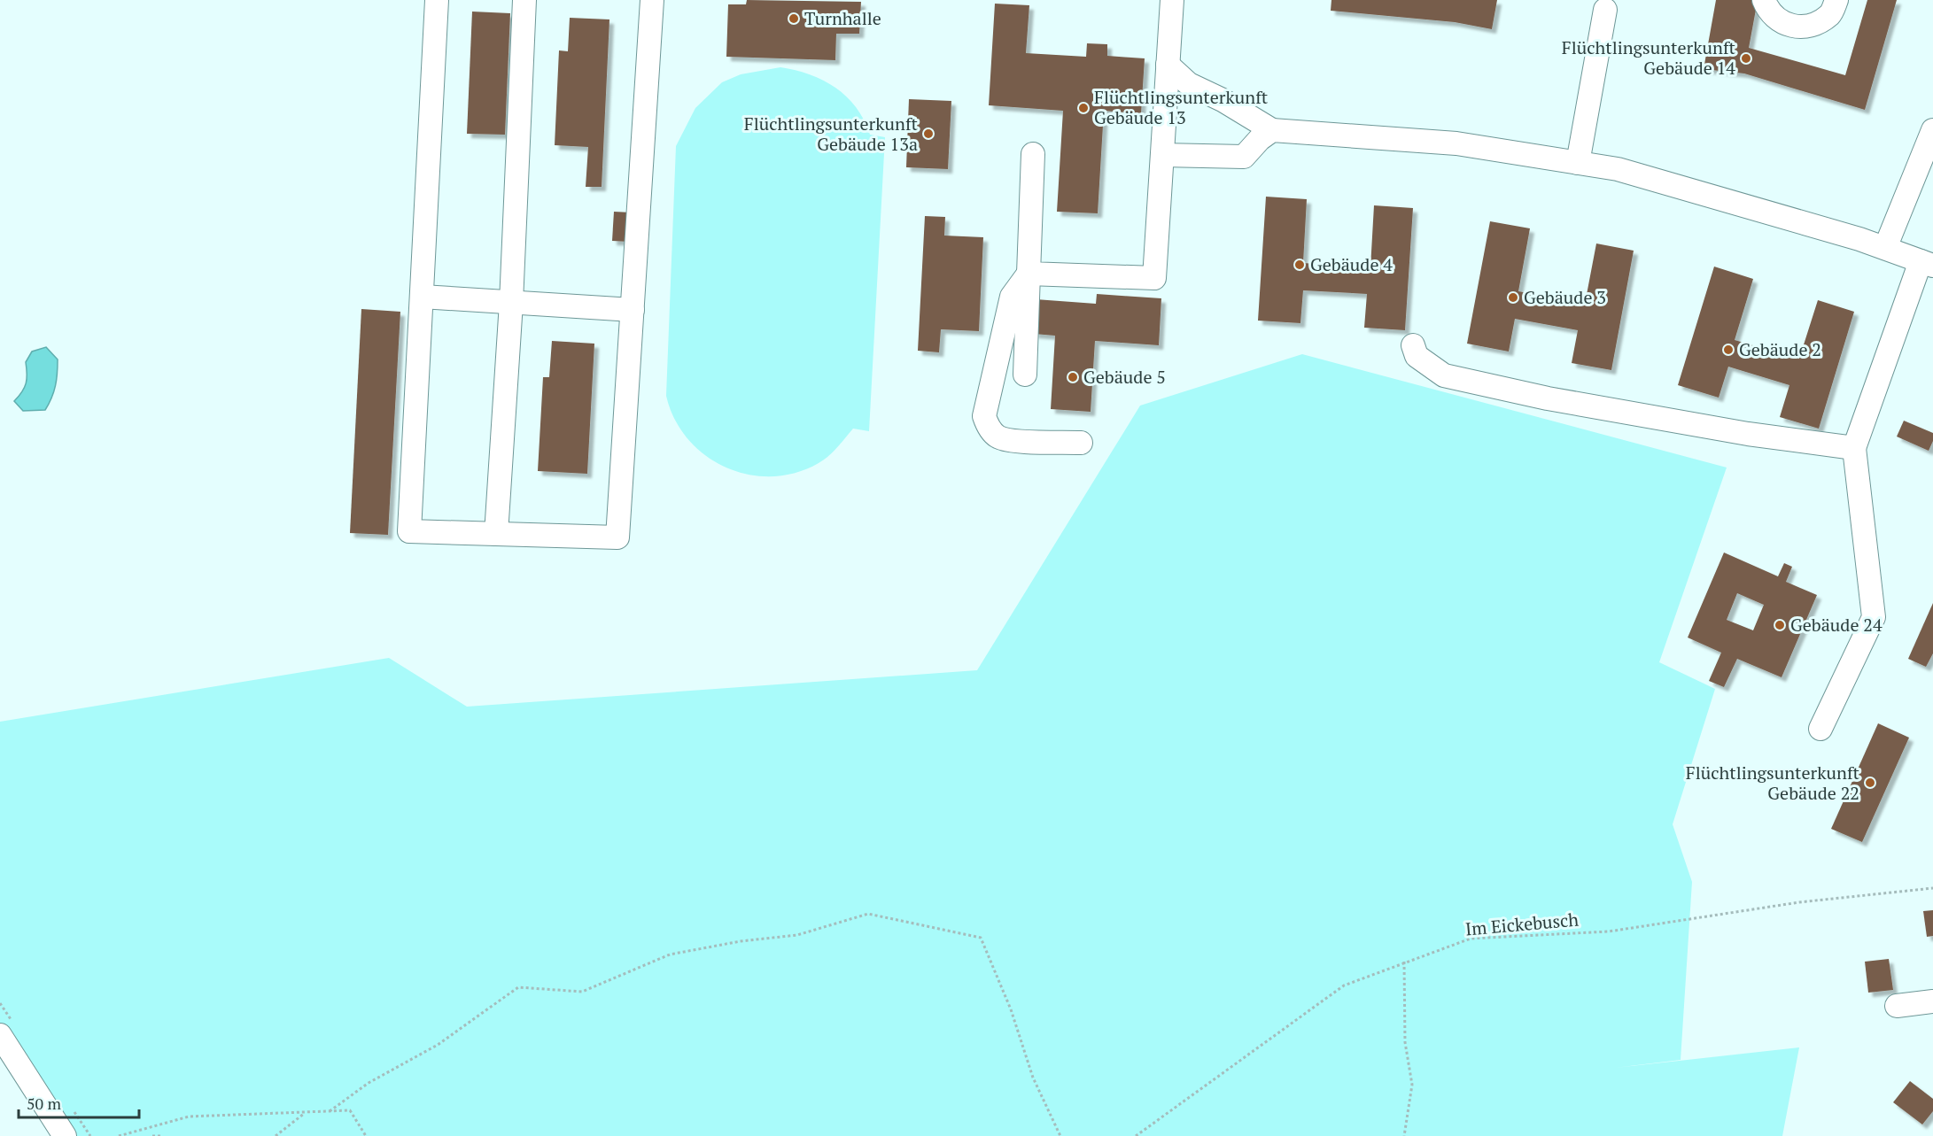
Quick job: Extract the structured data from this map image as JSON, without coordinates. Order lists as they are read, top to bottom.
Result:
{
  "streets": {
    "path": ["Im Eickebusch"]
  },
  "places": [
    "Turnhalle",
    "Flüchtlingsunterkunft Gebäude 14",
    "Flüchtlingsunterkunft Gebäude 13",
    "Flüchtlingsunterkunft Gebäude 13a",
    "Gebäude 4",
    "Gebäude 3",
    "Gebäude 2",
    "Gebäude 5",
    "Gebäude 24",
    "Flüchtlingsunterkunft Gebäude 22"
  ],
  "scale_bar": "50 m"
}
